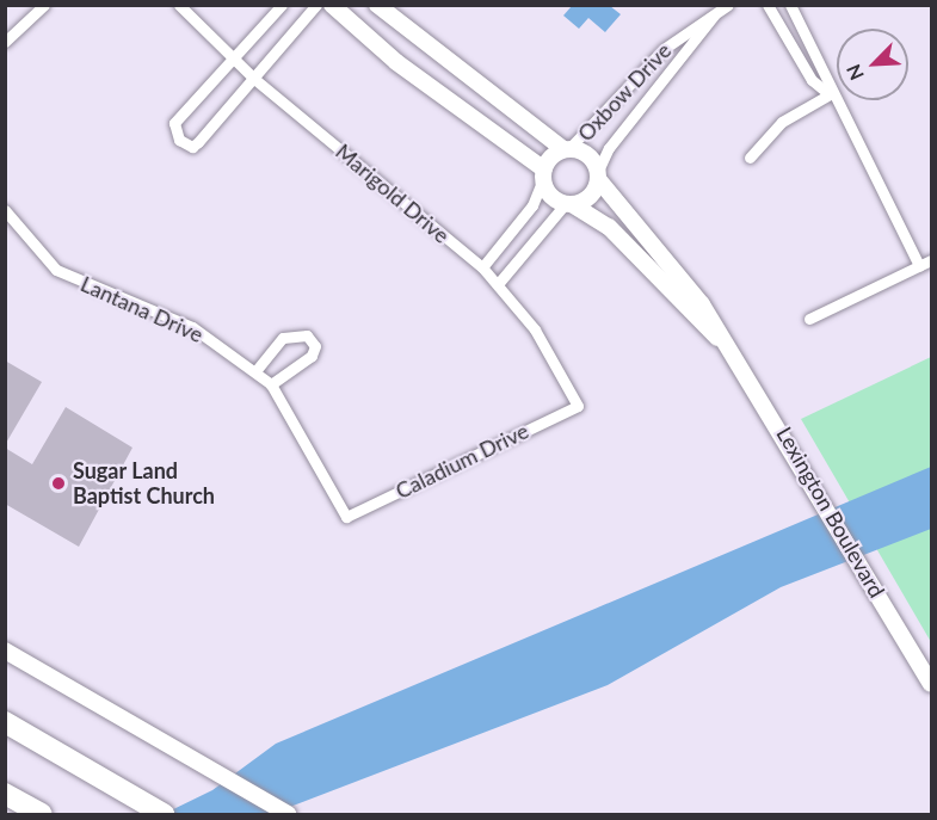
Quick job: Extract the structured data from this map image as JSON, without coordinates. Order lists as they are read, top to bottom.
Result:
{
  "streets": {
    "street": [
      "Oxbow Drive",
      "Marigold Drive",
      "Lantana Drive",
      "Caladium Drive",
      "Lexington Boulevard"
    ]
  },
  "crossings": [
    ["Oxbow Drive", "Lexington Boulevard"],
    ["Marigold Drive", "Caladium Drive"],
    ["Lantana Drive", "Caladium Drive"]
  ],
  "places": ["Sugar Land Baptist Church"],
  "north": "bottom left"
}
